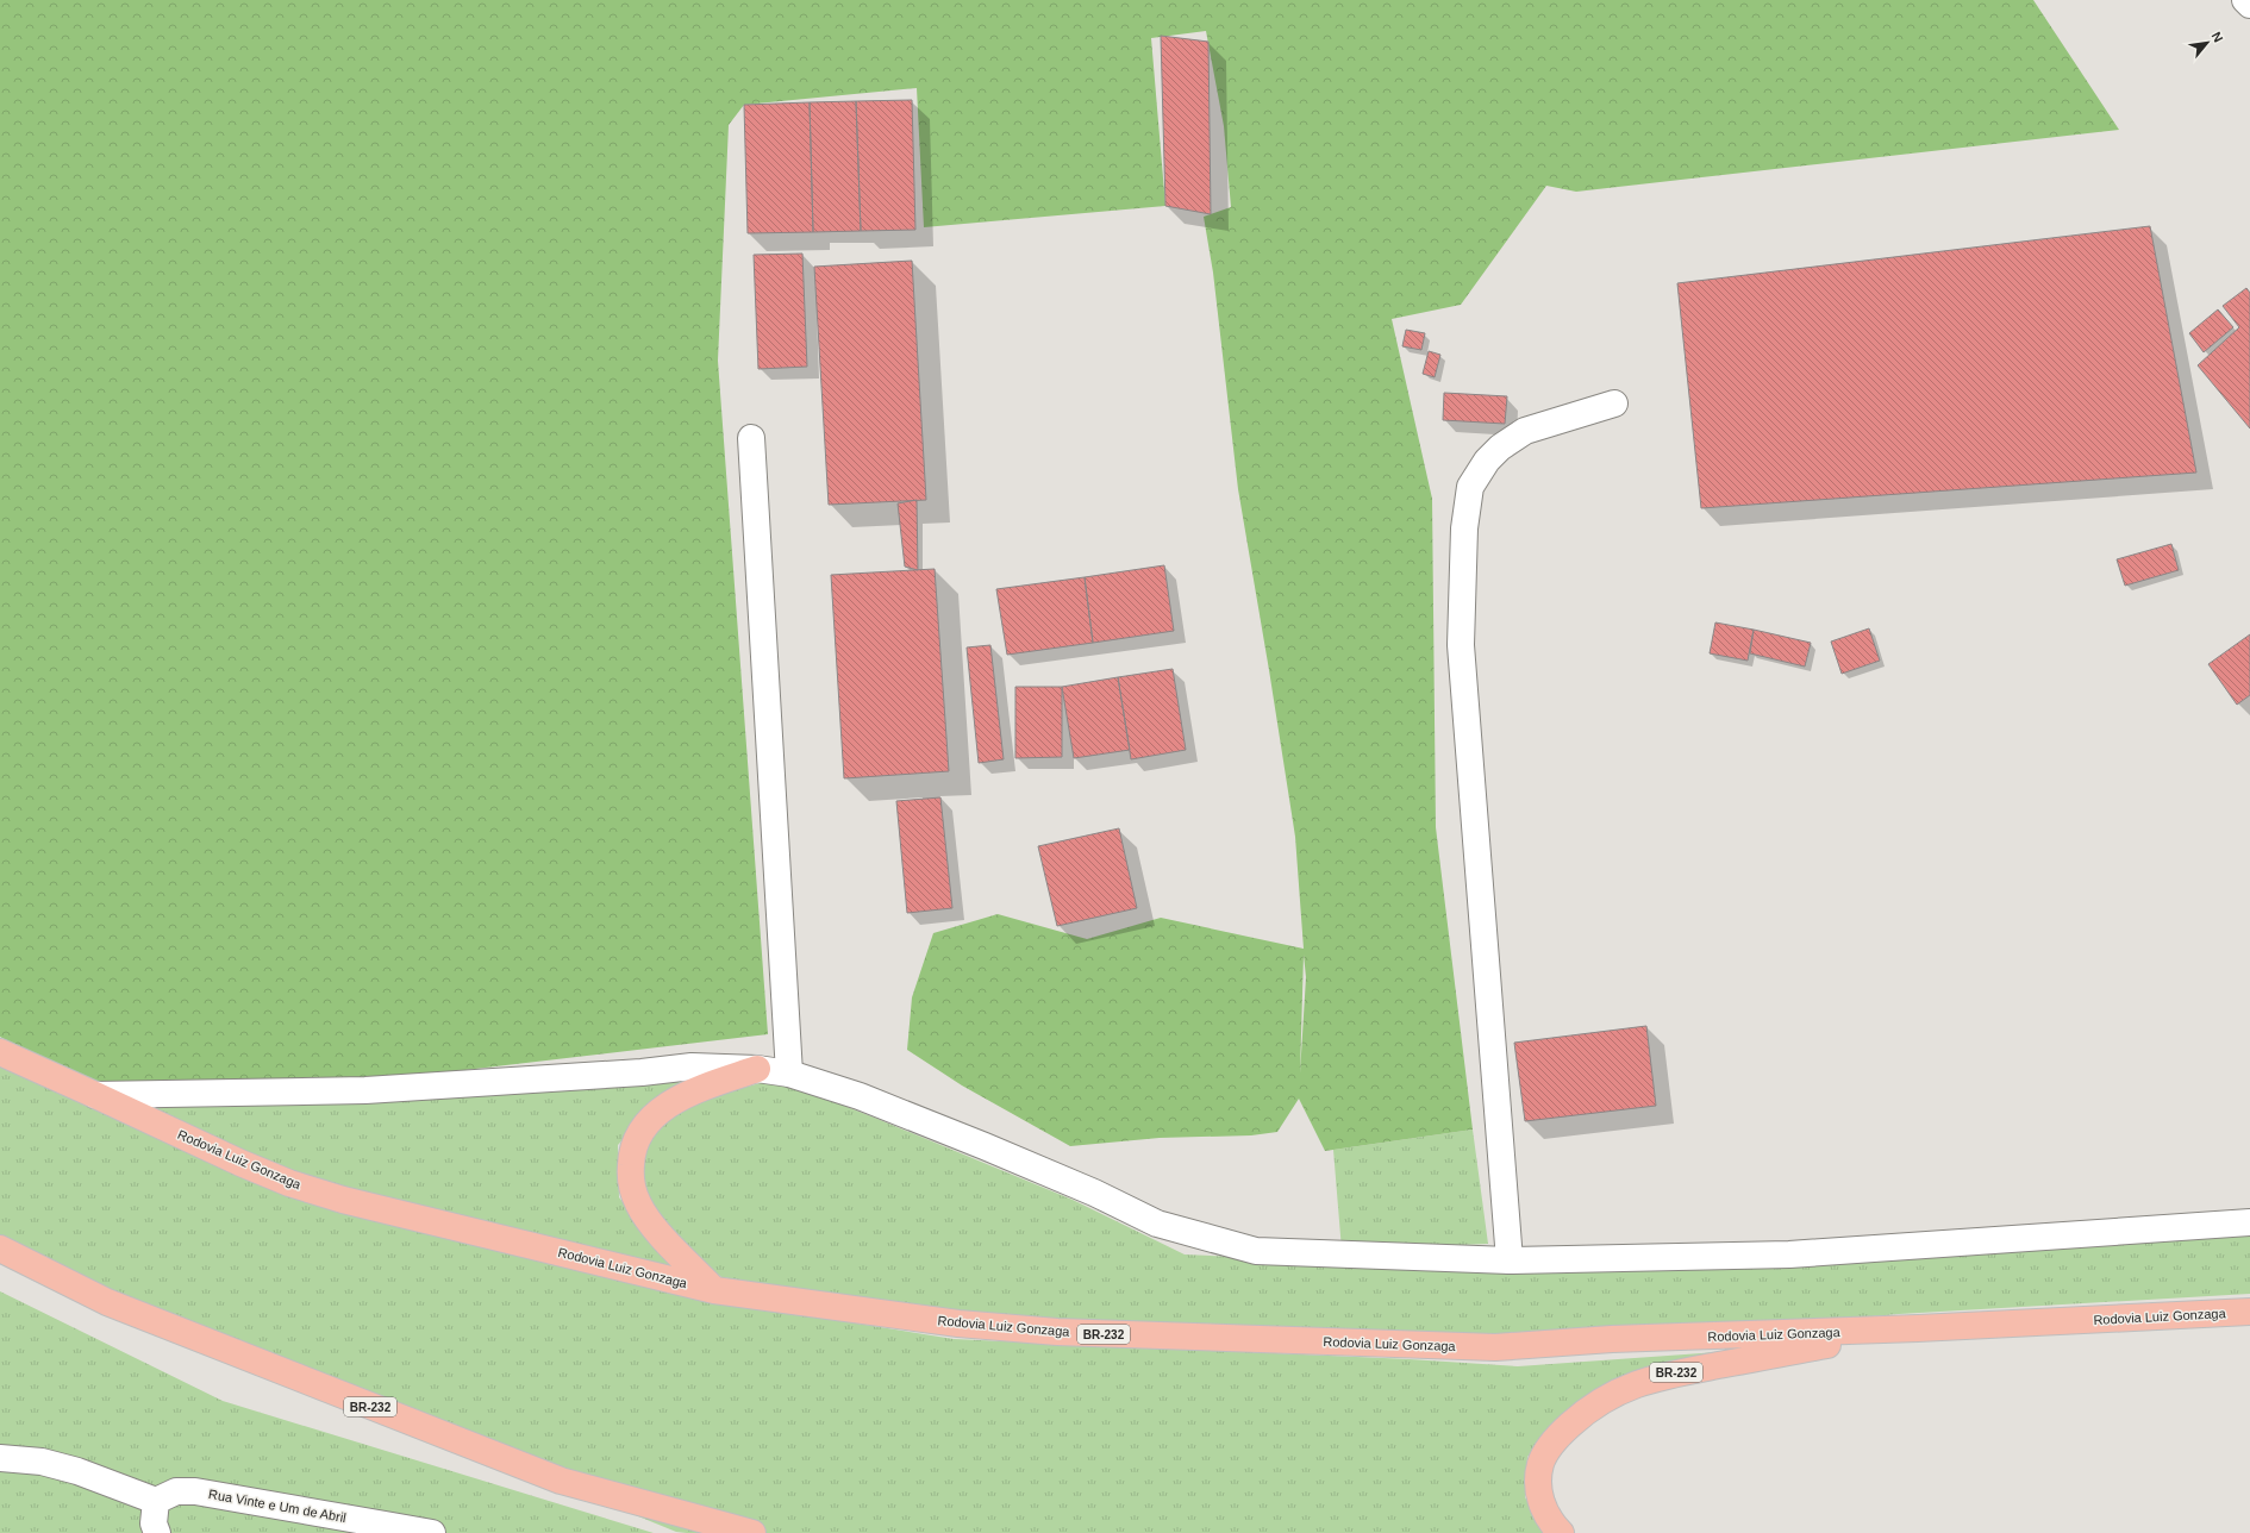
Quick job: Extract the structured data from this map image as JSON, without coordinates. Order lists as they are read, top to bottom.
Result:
{
  "streets": {
    "highway": ["Rodovia Luiz Gonzaga", "BR-232"],
    "street": ["Rua Vinte e Um de Abril"]
  },
  "crossings": [
    ["Rodovia Luiz Gonzaga", "BR-232"]
  ],
  "north": "top right"
}
